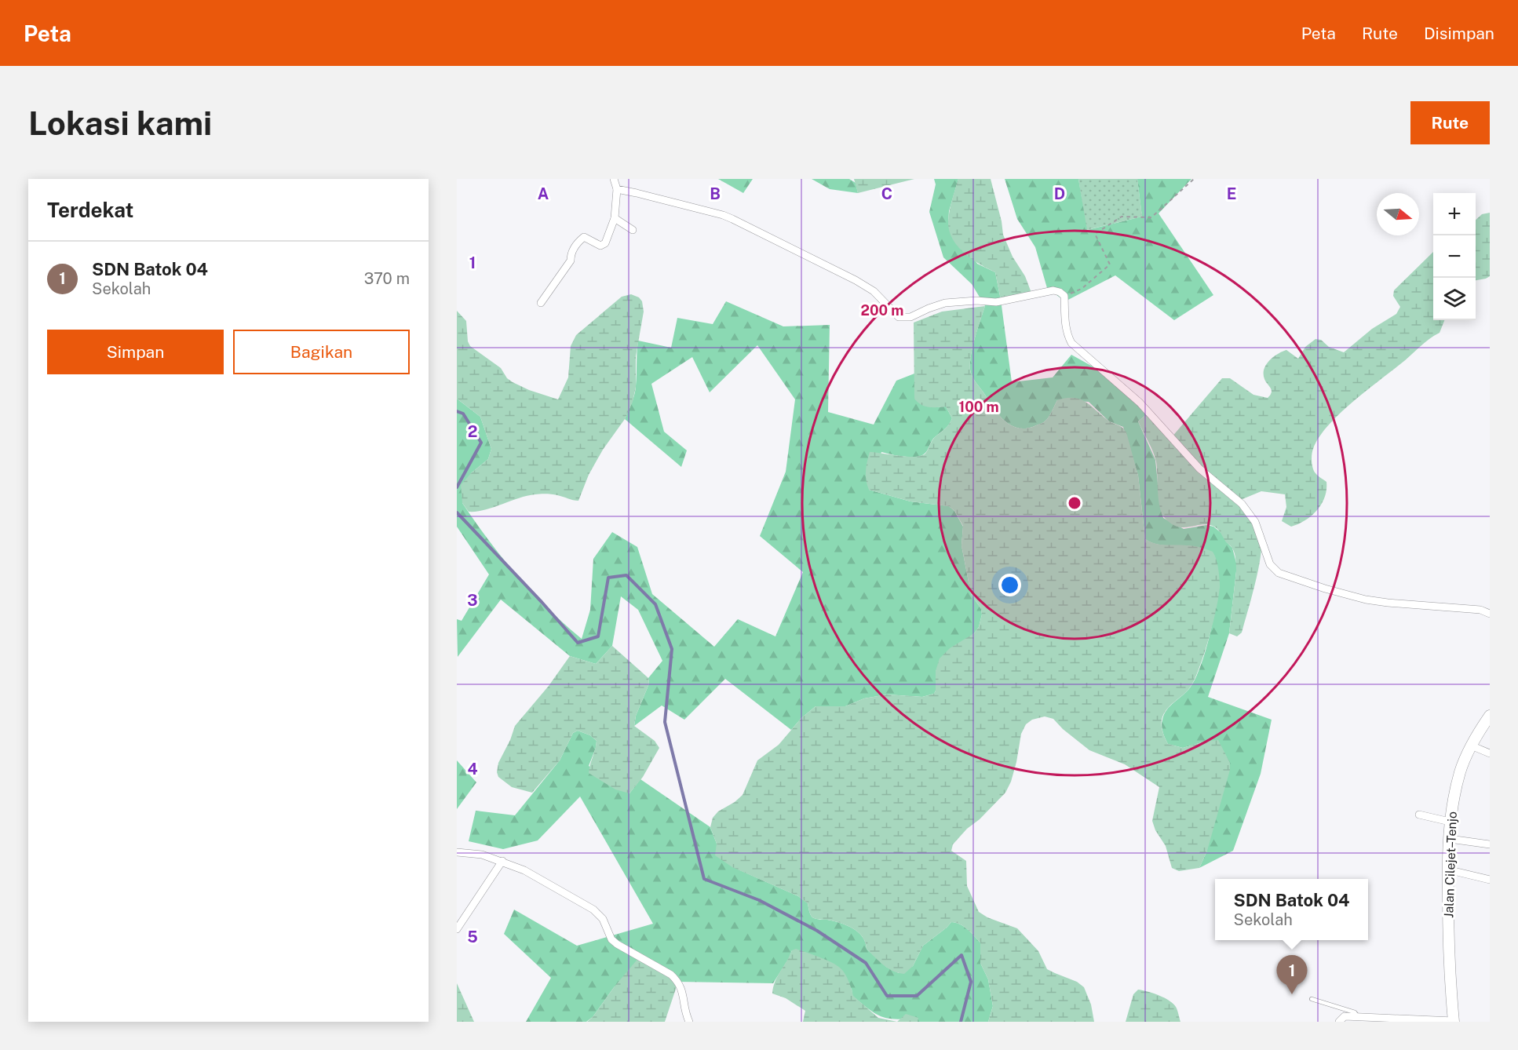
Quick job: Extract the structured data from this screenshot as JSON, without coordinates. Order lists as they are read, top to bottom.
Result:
{
  "streets": {
    "main road": ["Jalan Cilejet–Tenjo"]
  },
  "north": "right",
  "page": {
    "header": "Peta",
    "nav": ["Peta", "Rute", "Disimpan"],
    "buttons": [
      "Rute",
      ["Simpan", "Bagikan"]
    ],
    "title": "Lokasi kami",
    "heading": "Terdekat",
    "map_buttons": ["+", "−"],
    "list": [
      {
        "mark": "1",
        "name": "SDN Batok 04",
        "note": "Sekolah",
        "value": "370 m"
      }
    ],
    "popup": ["SDN Batok 04", "Sekolah"],
    "pins": "1"
  },
  "grid": {
    "columns": [
      "A",
      "B",
      "C",
      "D",
      "E"
    ],
    "rows": [
      "1",
      "2",
      "3",
      "4",
      "5"
    ]
  },
  "rings": ["200 m", "100 m"]
}
